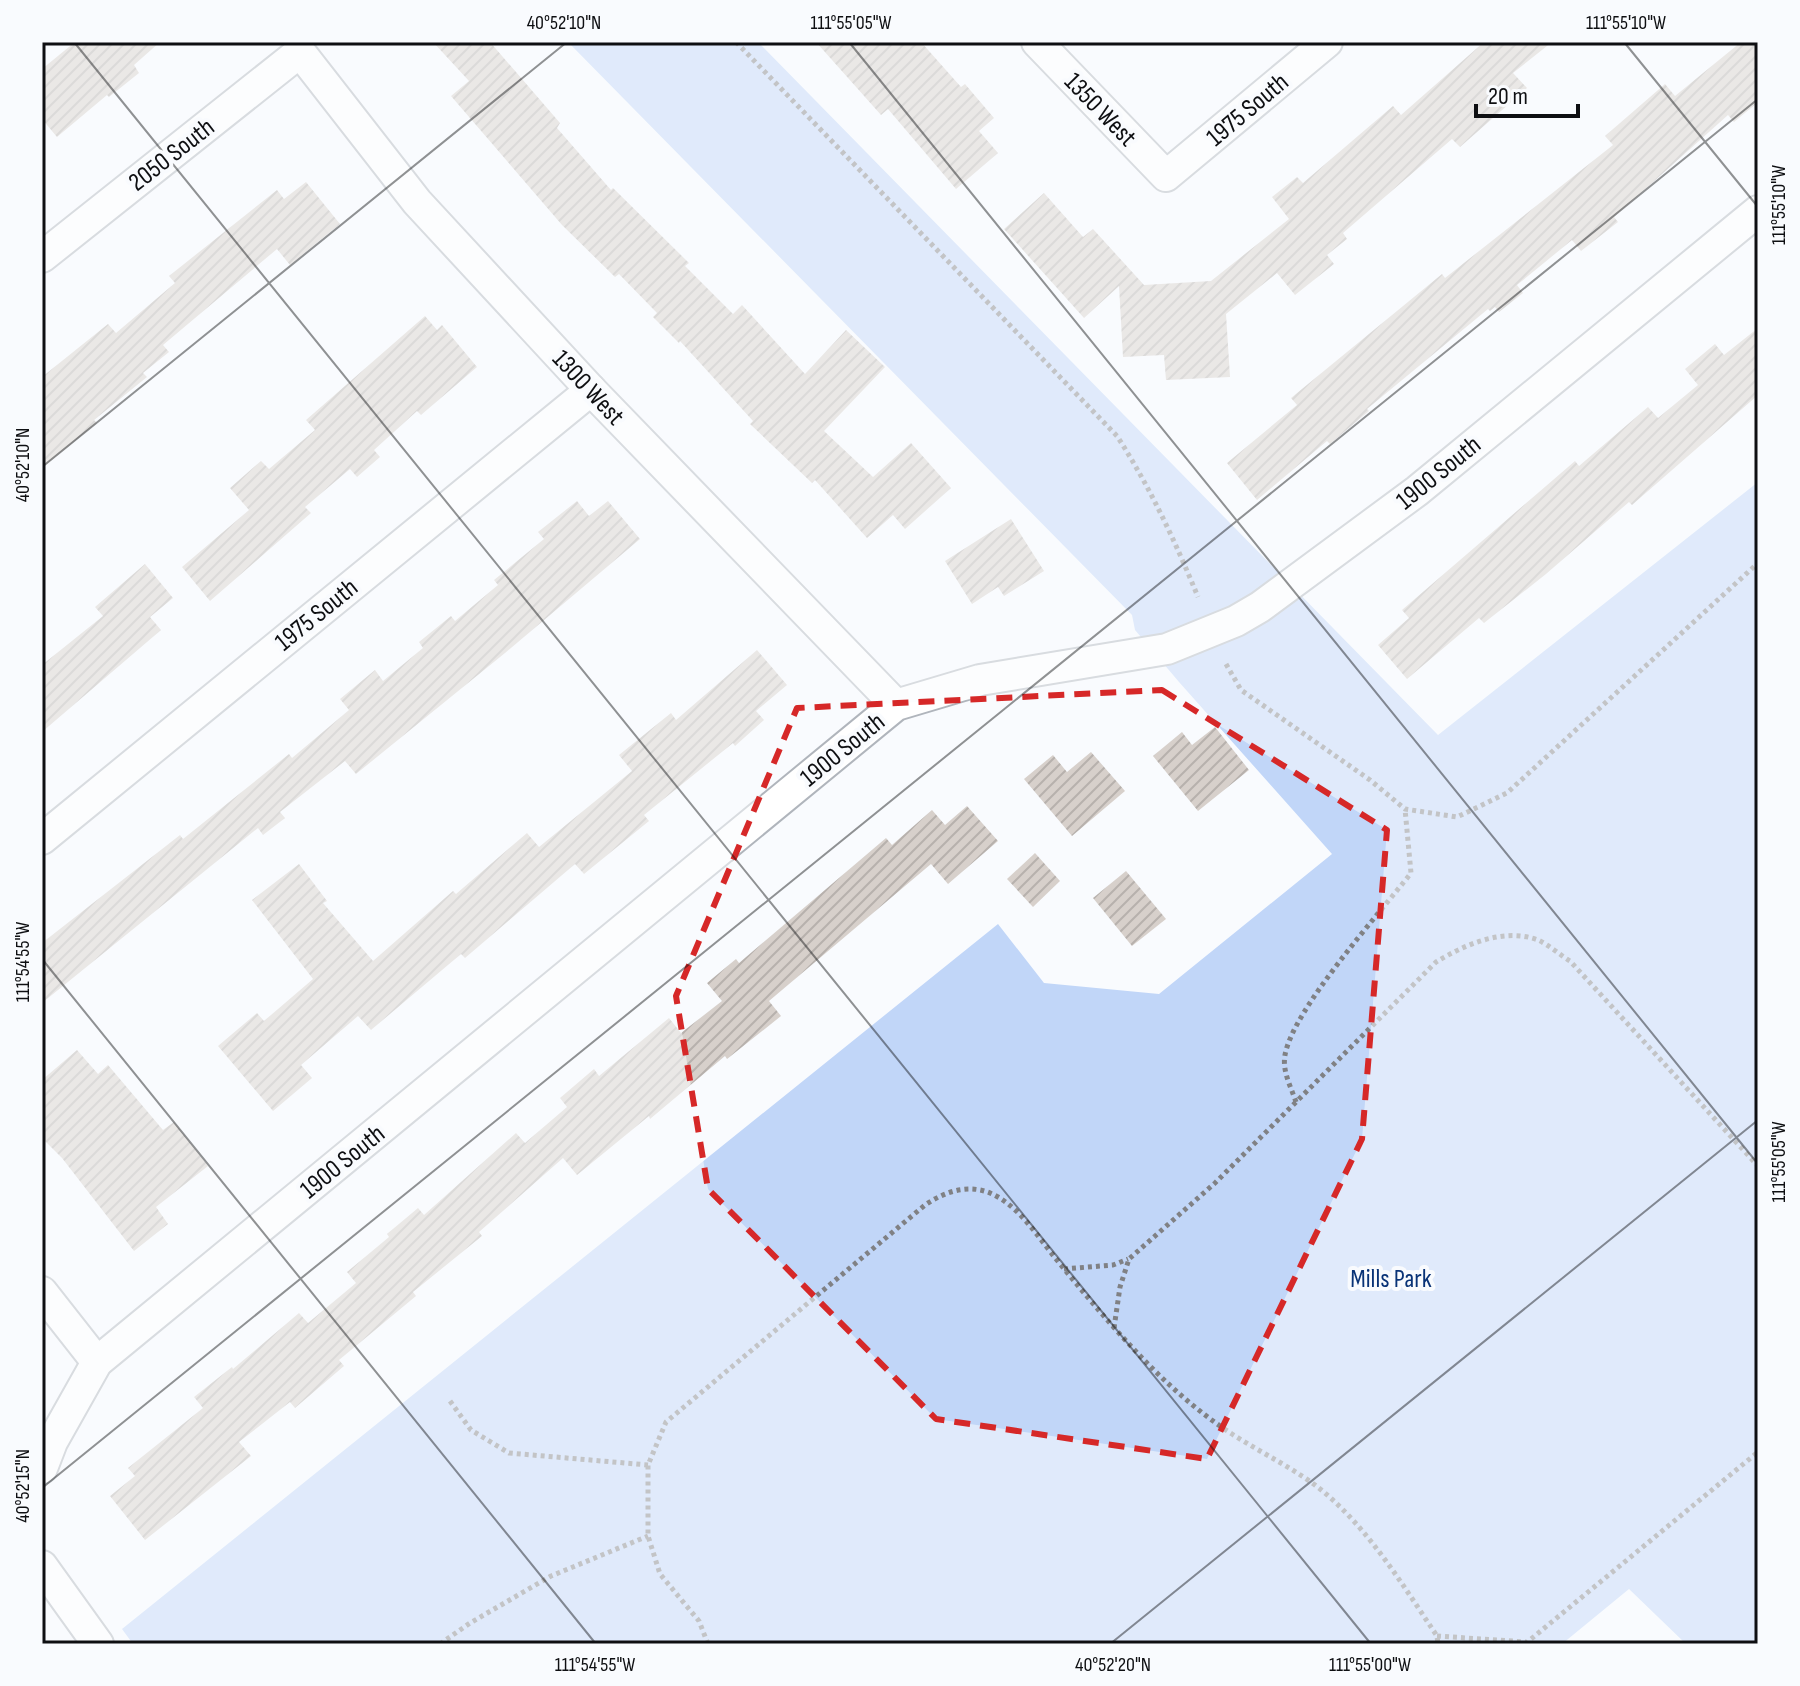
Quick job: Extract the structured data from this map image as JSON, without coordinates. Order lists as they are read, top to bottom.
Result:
{
  "streets": {
    "street": [
      "1350 West",
      "1975 South",
      "2050 South",
      "1300 West",
      "1900 South"
    ]
  },
  "crossings": [
    ["1350 West", "1975 South"],
    ["1975 South", "1300 West"],
    ["2050 South", "1300 West"],
    ["1300 West", "1900 South"]
  ],
  "parks": ["Mills Park"],
  "scale_bar": "20 m",
  "coordinates": [
    "40°52'10\"N",
    "111°55'05\"W",
    "111°55'10\"W",
    "111°54'55\"W",
    "40°52'15\"N",
    "40°52'20\"N",
    "111°55'00\"W"
  ]
}
